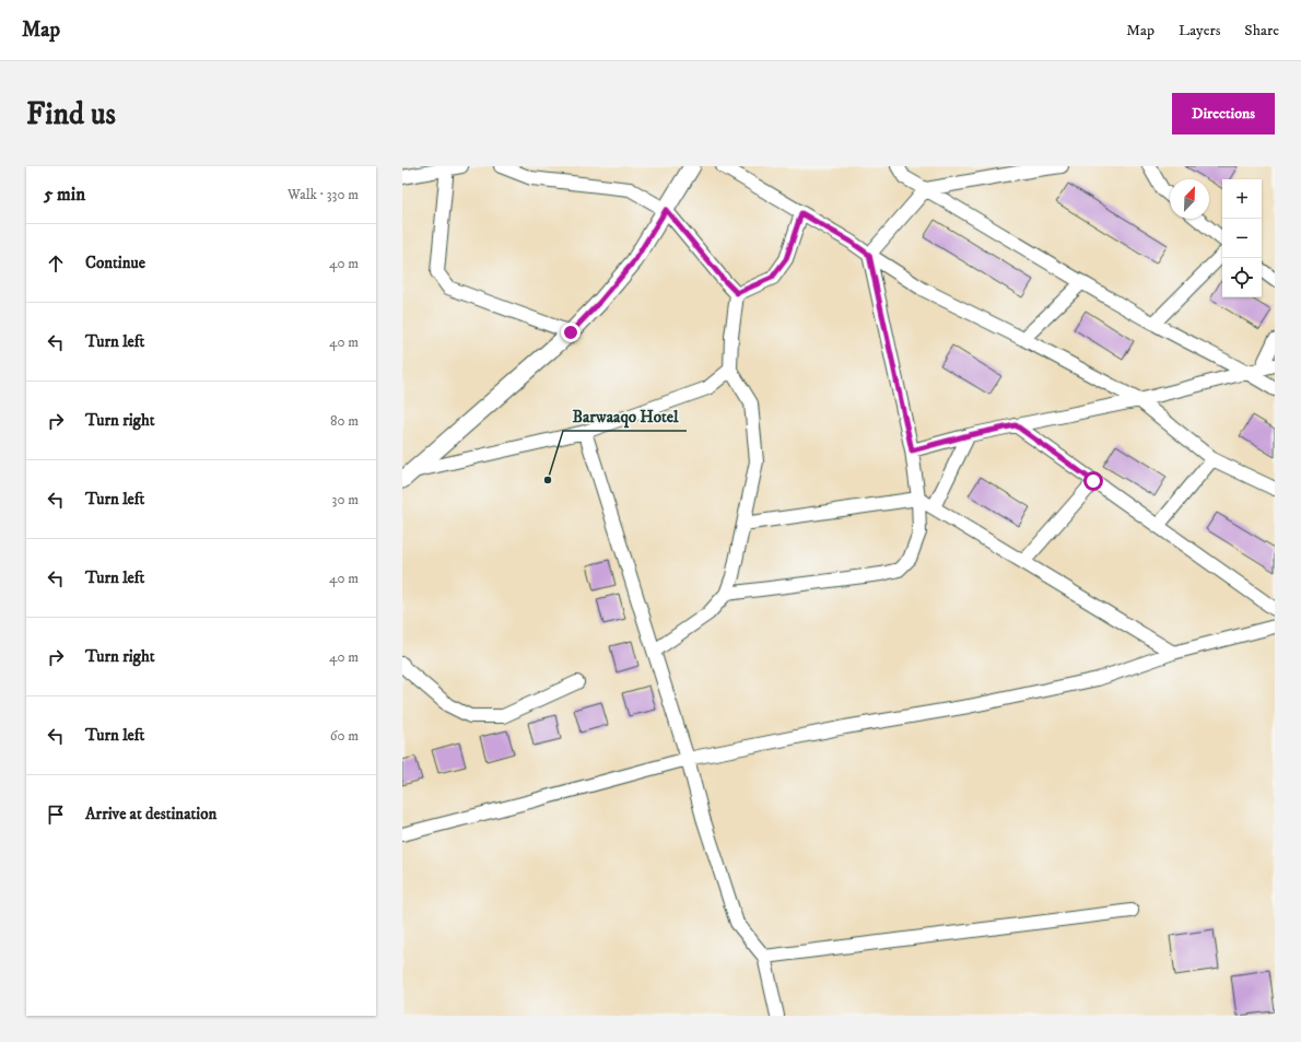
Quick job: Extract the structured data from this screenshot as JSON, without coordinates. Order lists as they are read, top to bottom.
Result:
{
  "places": ["Barwaaqo Hotel"],
  "north": "top right",
  "page": {
    "header": "Map",
    "nav": ["Map", "Layers", "Share"],
    "buttons": "Directions",
    "title": "Find us",
    "heading": ["5 min", "Walk · 330 m"],
    "map_buttons": ["+", "−"],
    "list": [
      ["Continue", "40 m"],
      ["Turn left", "40 m"],
      ["Turn right", "80 m"],
      ["Turn left", "30 m"],
      ["Turn left", "40 m"],
      ["Turn right", "40 m"],
      ["Turn left", "60 m"],
      "Arrive at destination"
    ]
  }
}
